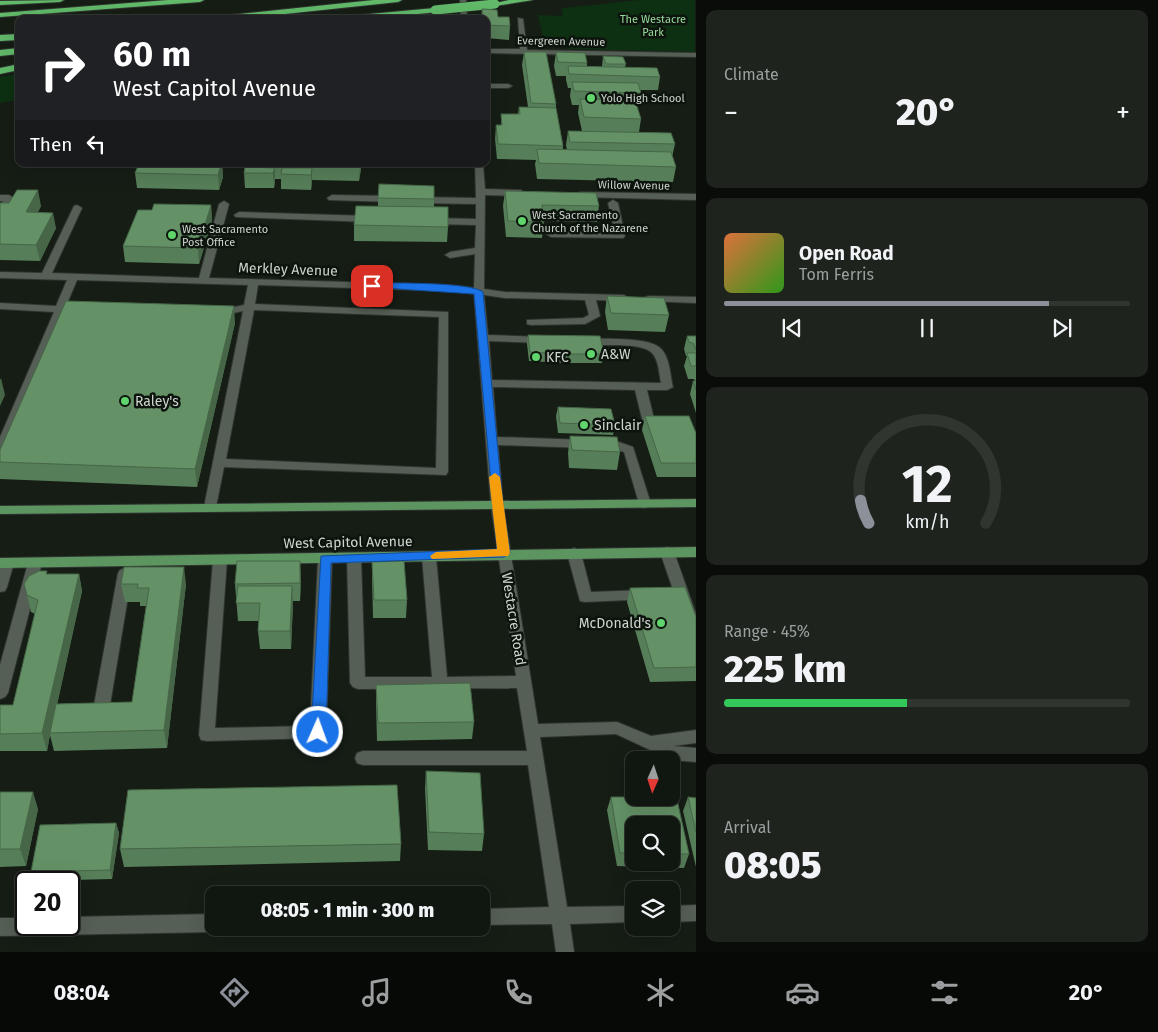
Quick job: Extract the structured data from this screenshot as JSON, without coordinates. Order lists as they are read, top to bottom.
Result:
{
  "streets": {
    "main road": ["West Capitol Avenue"],
    "street": [
      "Evergreen Avenue",
      "Willow Avenue",
      "Merkley Avenue",
      "Westacre Road"
    ]
  },
  "crossings": [
    ["Merkley Avenue", "Westacre Road"],
    ["West Capitol Avenue", "Westacre Road"]
  ],
  "parks": ["The Westacre Park"],
  "places": [
    "Yolo High School",
    "West Sacramento Church of the Nazarene",
    "West Sacramento Post Office",
    "A&W",
    "KFC",
    "Raley's",
    "Sinclair",
    "McDonald's"
  ],
  "north": "bottom",
  "page": {
    "tile": [
      "Climate",
      ["Range · 45%", "225 km"],
      ["Arrival", "08:05"]
    ],
    "turn": ["60 m", "West Capitol Avenue"],
    "heat": ["−", "20°", "+"],
    "then": "Then",
    "song": ["Open Road", "Tom Ferris"],
    "limit": "20",
    "trip": "08:05 · 1 min · 300 m",
    "tabs": ["08:04", "20°"],
    "gauge": ["12", "km/h"]
  }
}
